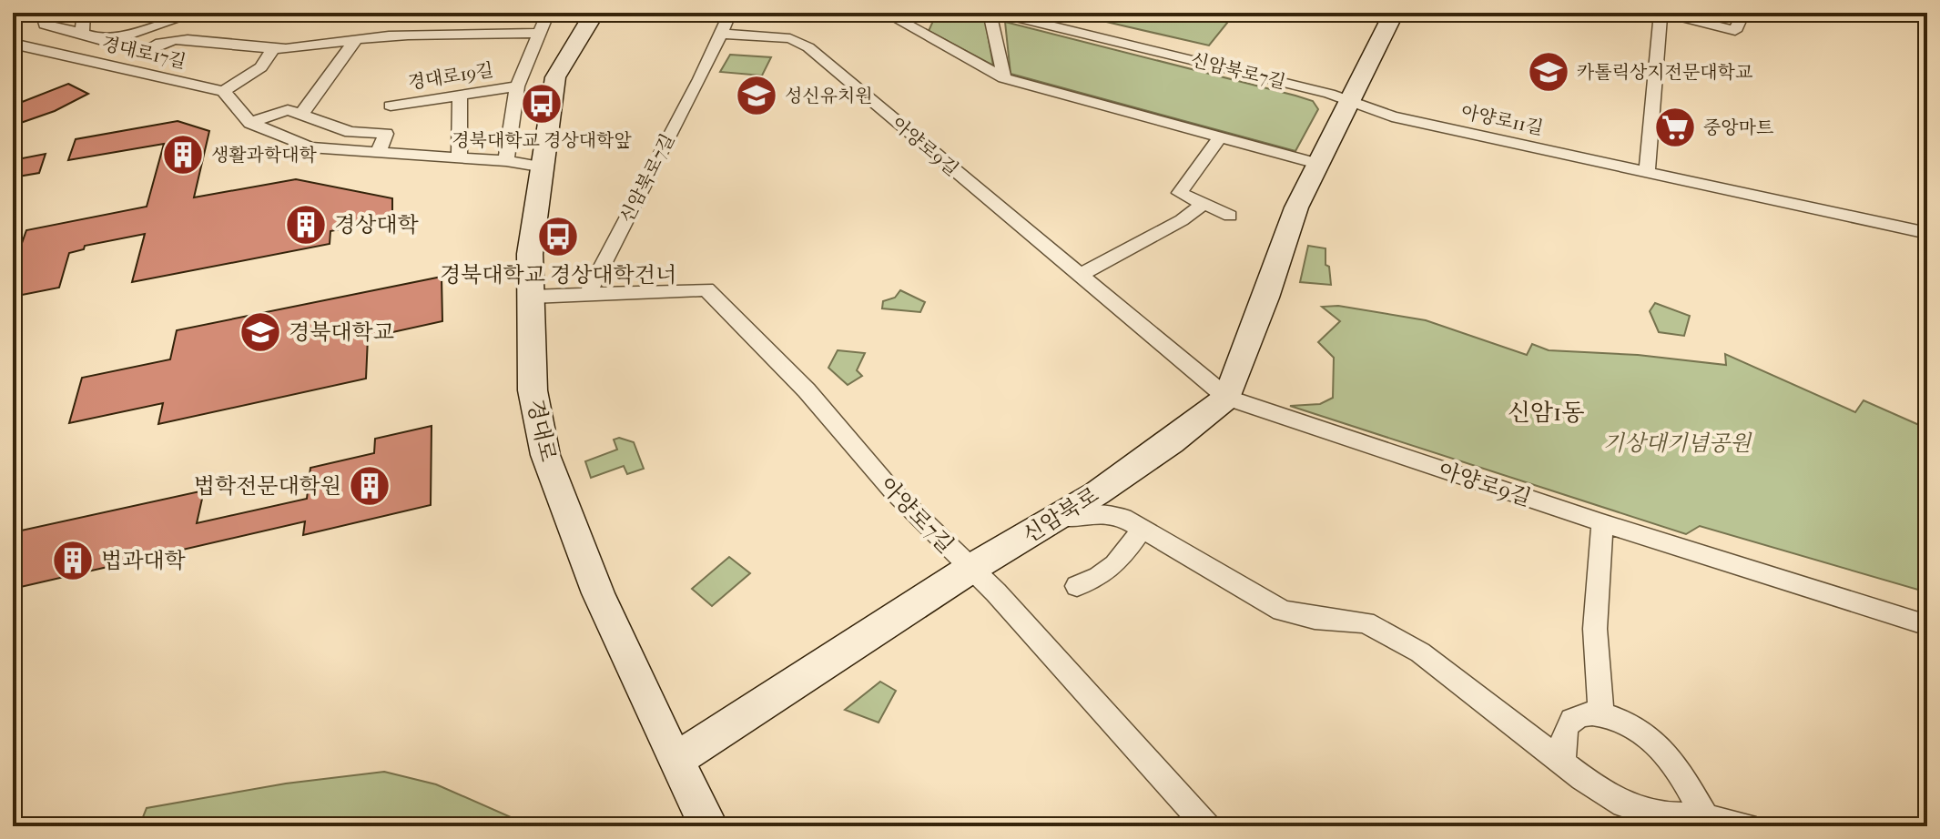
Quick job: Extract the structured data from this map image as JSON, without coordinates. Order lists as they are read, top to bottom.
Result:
{
  "streets": {
    "main road": ["경대로", "신암북로"],
    "street": [
      "경대로17길",
      "신암북로7길",
      "경대로19길",
      "아양로11길",
      "아양로9길",
      "아양로7길"
    ]
  },
  "crossings": [
    ["신암북로7길", "아양로11길"],
    ["신암북로7길", "아양로9길"],
    ["신암북로7길", "아양로7길"],
    ["아양로9길", "신암북로"],
    ["경대로", "신암북로"],
    ["아양로7길", "신암북로"]
  ],
  "districts": ["신암1동"],
  "parks": ["기상대기념공원"],
  "places": {
    "school or university": ["카톨릭상지전문대학교", "성신유치원", "경북대학교"],
    "bus stop": ["경북대학교 경상대학앞", "경북대학교 경상대학건너"],
    "supermarket": ["중앙마트"],
    "building": [
      "생활과학대학",
      "경상대학",
      "법학전문대학원",
      "법과대학"
    ]
  }
}
